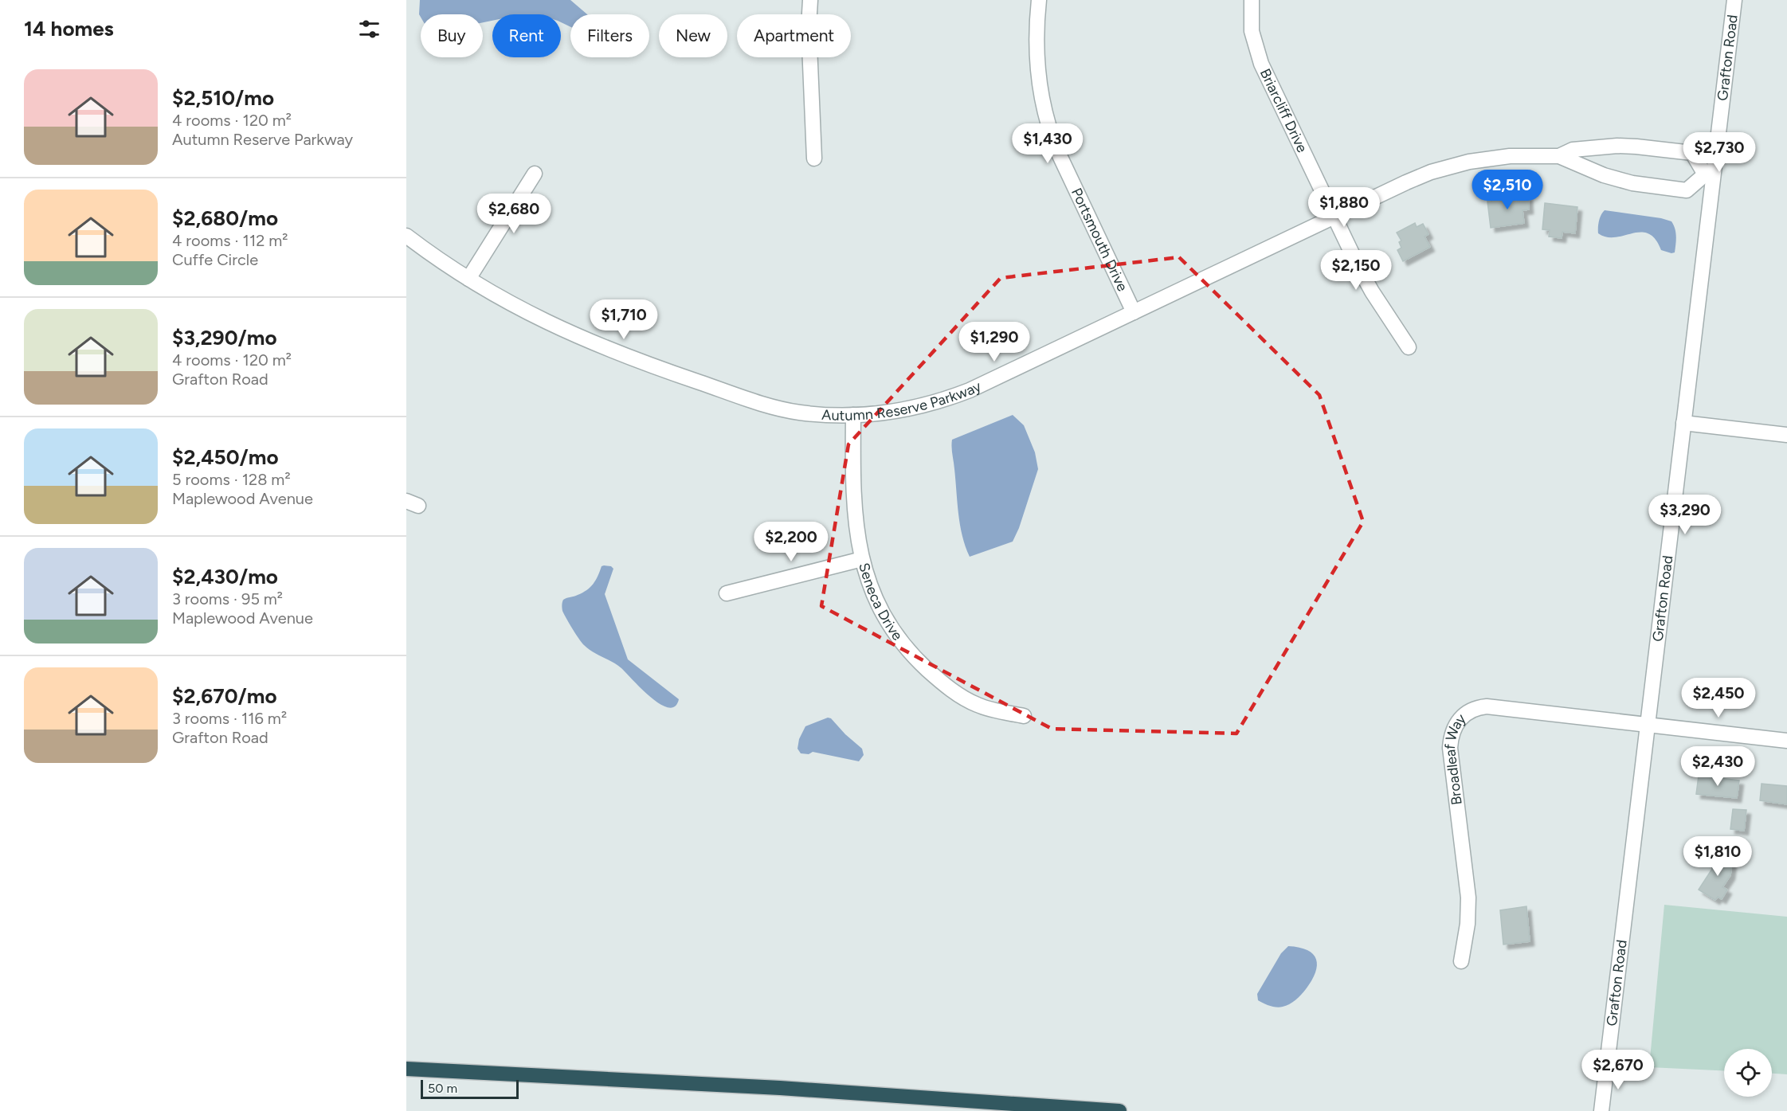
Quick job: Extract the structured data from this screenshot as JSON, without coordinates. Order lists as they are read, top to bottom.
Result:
{
  "streets": {
    "street": [
      "Grafton Road",
      "Briarcliff Drive",
      "Portsmouth Drive",
      "Autumn Reserve Parkway",
      "Seneca Drive",
      "Broadleaf Way"
    ]
  },
  "crossings": [
    ["Grafton Road", "Autumn Reserve Parkway"],
    ["Grafton Road", "Broadleaf Way"],
    ["Briarcliff Drive", "Autumn Reserve Parkway"],
    ["Portsmouth Drive", "Autumn Reserve Parkway"],
    ["Autumn Reserve Parkway", "Seneca Drive"]
  ],
  "scale_bar": "50 m",
  "page": {
    "heading": "14 homes",
    "chip": [
      "Buy",
      "Rent",
      "Filters",
      "New",
      "Apartment"
    ],
    "list": [
      {
        "name": "$2,510/mo",
        "note": "4 rooms · 120 m² · Autumn Reserve Parkway"
      },
      {
        "name": "$2,680/mo",
        "note": "4 rooms · 112 m² · Cuffe Circle"
      },
      {
        "name": "$3,290/mo",
        "note": "4 rooms · 120 m² · Grafton Road"
      },
      {
        "name": "$2,450/mo",
        "note": "5 rooms · 128 m² · Maplewood Avenue"
      },
      {
        "name": "$2,430/mo",
        "note": "3 rooms · 95 m² · Maplewood Avenue"
      },
      {
        "name": "$2,670/mo",
        "note": "3 rooms · 116 m² · Grafton Road"
      }
    ],
    "price": [
      "$1,430",
      "$2,730",
      "$2,510",
      "$1,880",
      "$2,680",
      "$2,150",
      "$1,710",
      "$1,290",
      "$3,290",
      "$2,200",
      "$2,450",
      "$2,430",
      "$1,810",
      "$2,670"
    ],
    "scale": "50 m"
  }
}
